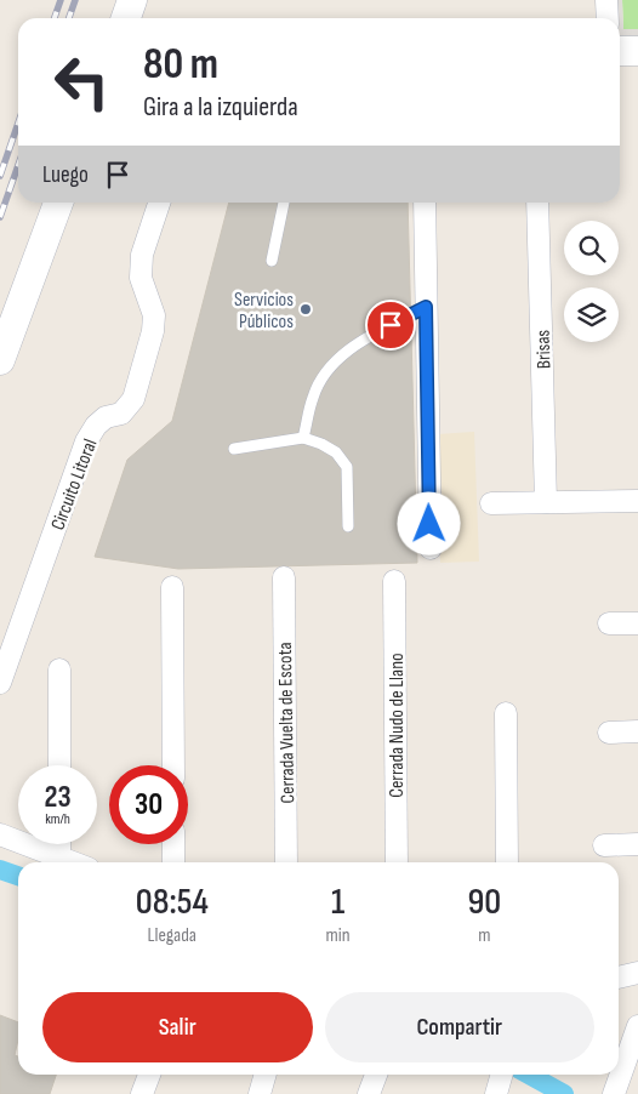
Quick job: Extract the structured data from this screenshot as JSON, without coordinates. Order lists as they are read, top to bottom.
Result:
{
  "streets": {
    "street": [
      "Brisas",
      "Circuito Litoral",
      "Cerrada Vuelta de Escota",
      "Cerrada Nudo de Llano"
    ]
  },
  "places": ["Servicios Públicos"],
  "page": {
    "turn": ["80 m", "Gira a la izquierda"],
    "then": "Luego",
    "speed": "23 km/h",
    "limit": "30",
    "eta": [
      "08:54",
      "Llegada",
      "1",
      "min",
      "90",
      "m"
    ],
    "buttons": ["Salir", "Compartir"]
  }
}
